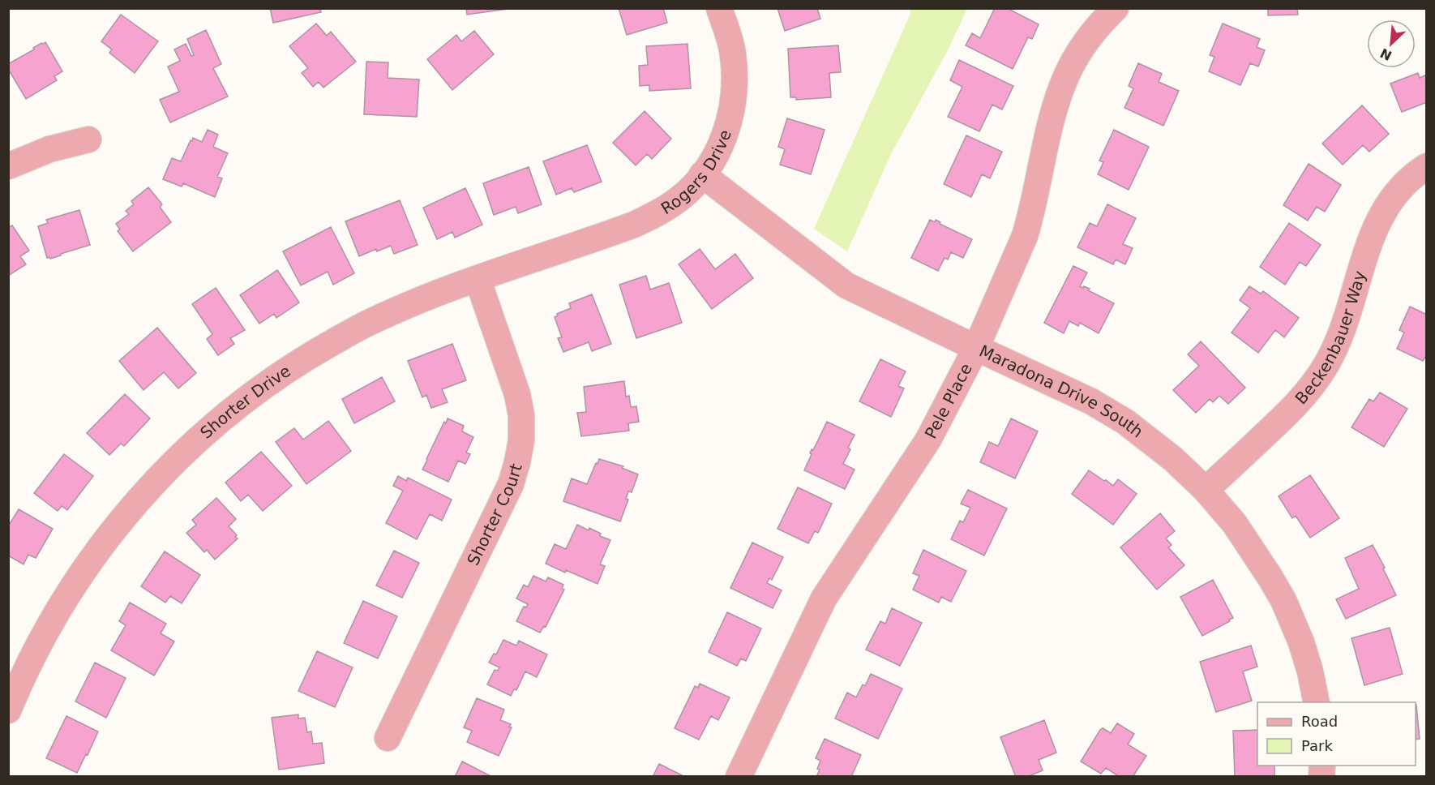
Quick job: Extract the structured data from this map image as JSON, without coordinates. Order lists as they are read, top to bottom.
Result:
{
  "streets": {
    "street": [
      "Rogers Drive",
      "Beckenbauer Way",
      "Maradona Drive South",
      "Pele Place",
      "Shorter Drive",
      "Shorter Court"
    ]
  },
  "crossings": [
    ["Rogers Drive", "Maradona Drive South"],
    ["Rogers Drive", "Shorter Drive"],
    ["Beckenbauer Way", "Maradona Drive South"],
    ["Maradona Drive South", "Pele Place"],
    ["Shorter Drive", "Shorter Court"]
  ],
  "legend": ["Road", "Park"],
  "north": "bottom left"
}
